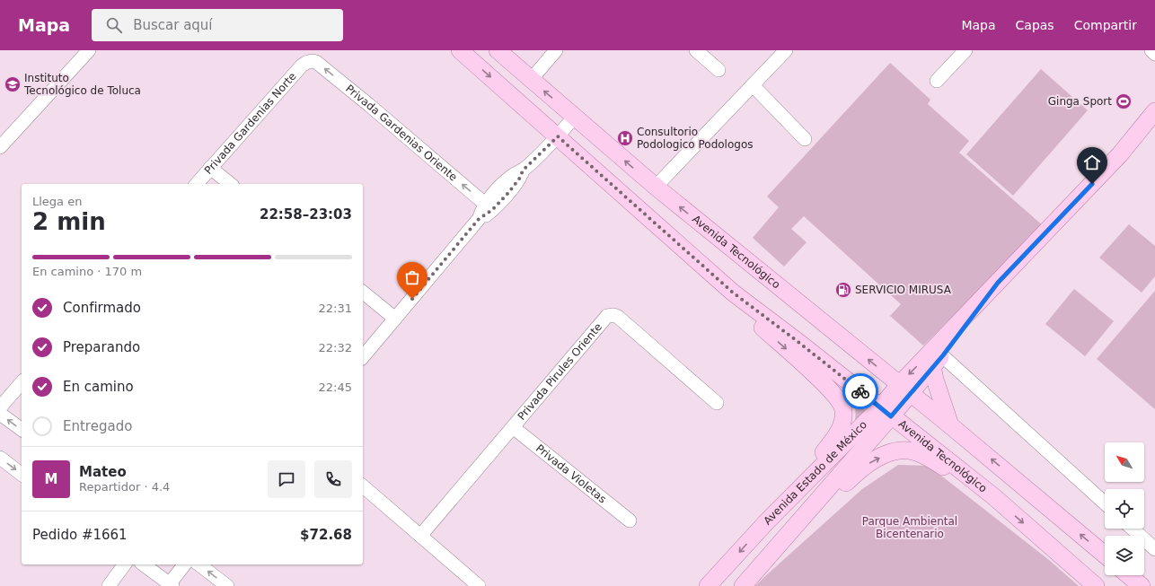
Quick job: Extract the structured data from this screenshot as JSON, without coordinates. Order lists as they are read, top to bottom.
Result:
{
  "streets": {
    "main road": ["Avenida Tecnológico", "Avenida Estado de México"],
    "street": [
      "Privada Gardenias Norte",
      "Privada Gardenias Oriente",
      "Privada Pirules Oriente",
      "Privada Violetas"
    ]
  },
  "crossings": [
    ["Privada Gardenias Norte", "Privada Gardenias Oriente"],
    ["Avenida Tecnológico", "Avenida Estado de México"],
    ["Privada Pirules Oriente", "Privada Violetas"]
  ],
  "one_way": ["Privada Gardenias Oriente"],
  "parks": ["Parque Ambiental Bicentenario"],
  "places": {
    "school or university": ["Instituto Tecnológico de Toluca"],
    "sports": ["Ginga Sport"],
    "hospital": ["Consultorio Podologico Podologos"],
    "fuel station": ["SERVICIO MIRUSA"]
  },
  "north": "top left",
  "page": {
    "header": "Mapa",
    "search": "Buscar aquí",
    "nav": ["Mapa", "Capas", "Compartir"],
    "heading": ["2 min", "Llega en", "22:58–23:03"],
    "panel": [
      "Mateo",
      "Repartidor · 4.4",
      "Pedido #1661",
      "$72.68"
    ],
    "bar": "En camino · 170 m",
    "list": [
      ["Confirmado", "22:31"],
      ["Preparando", "22:32"],
      ["En camino", "22:45"],
      "Entregado"
    ],
    "round": "M"
  }
}
